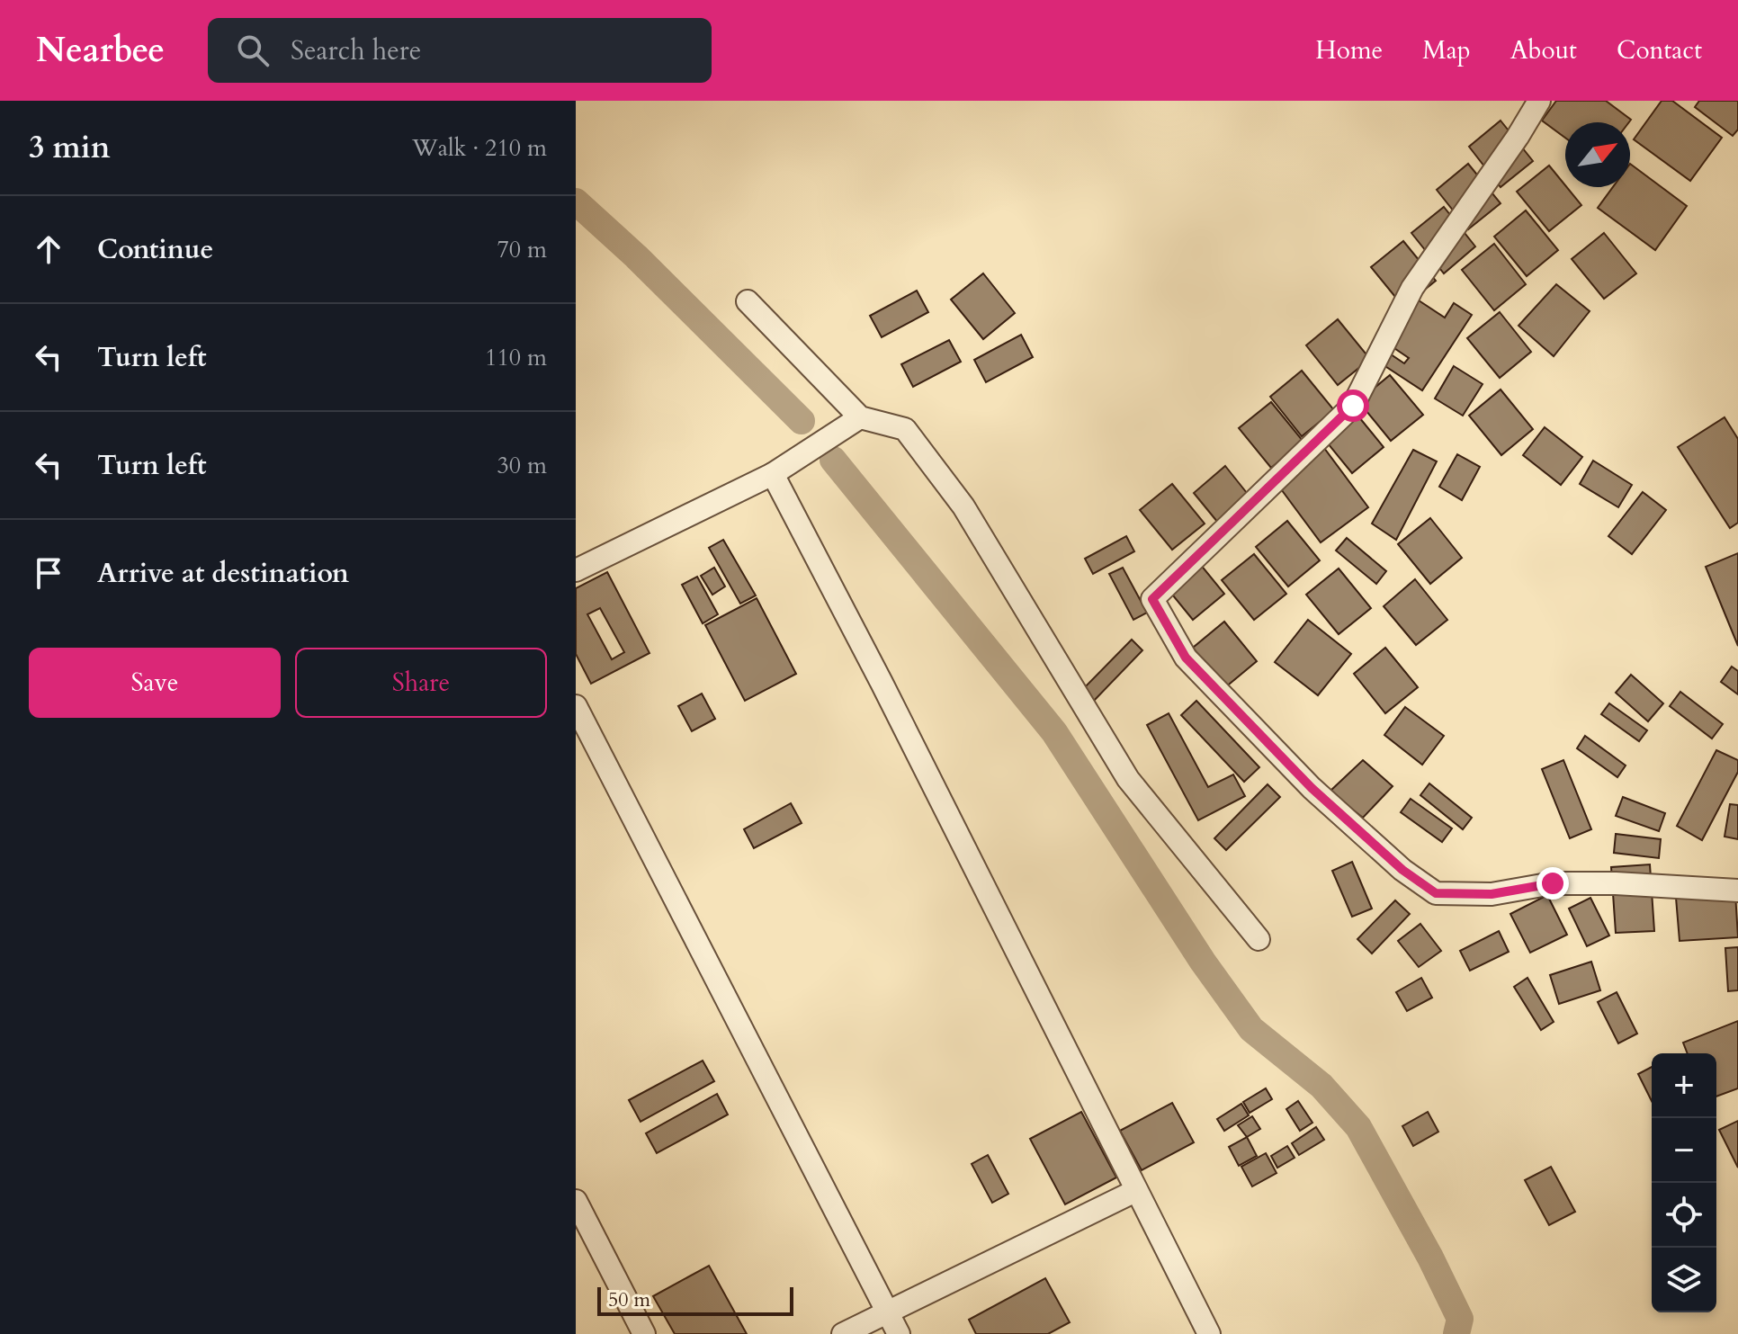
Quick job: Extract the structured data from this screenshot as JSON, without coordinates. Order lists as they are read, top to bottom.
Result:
{
  "scale_bar": "50 m",
  "north": "top right",
  "page": {
    "header": "Nearbee",
    "search": "Search here",
    "nav": [
      "Home",
      "Map",
      "About",
      "Contact"
    ],
    "heading": ["3 min", "Walk · 210 m"],
    "list": [
      ["Continue", "70 m"],
      ["Turn left", "110 m"],
      ["Turn left", "30 m"],
      "Arrive at destination"
    ],
    "buttons": ["Save", "Share"],
    "map_buttons": ["+", "−"],
    "scale": "50 m"
  }
}
